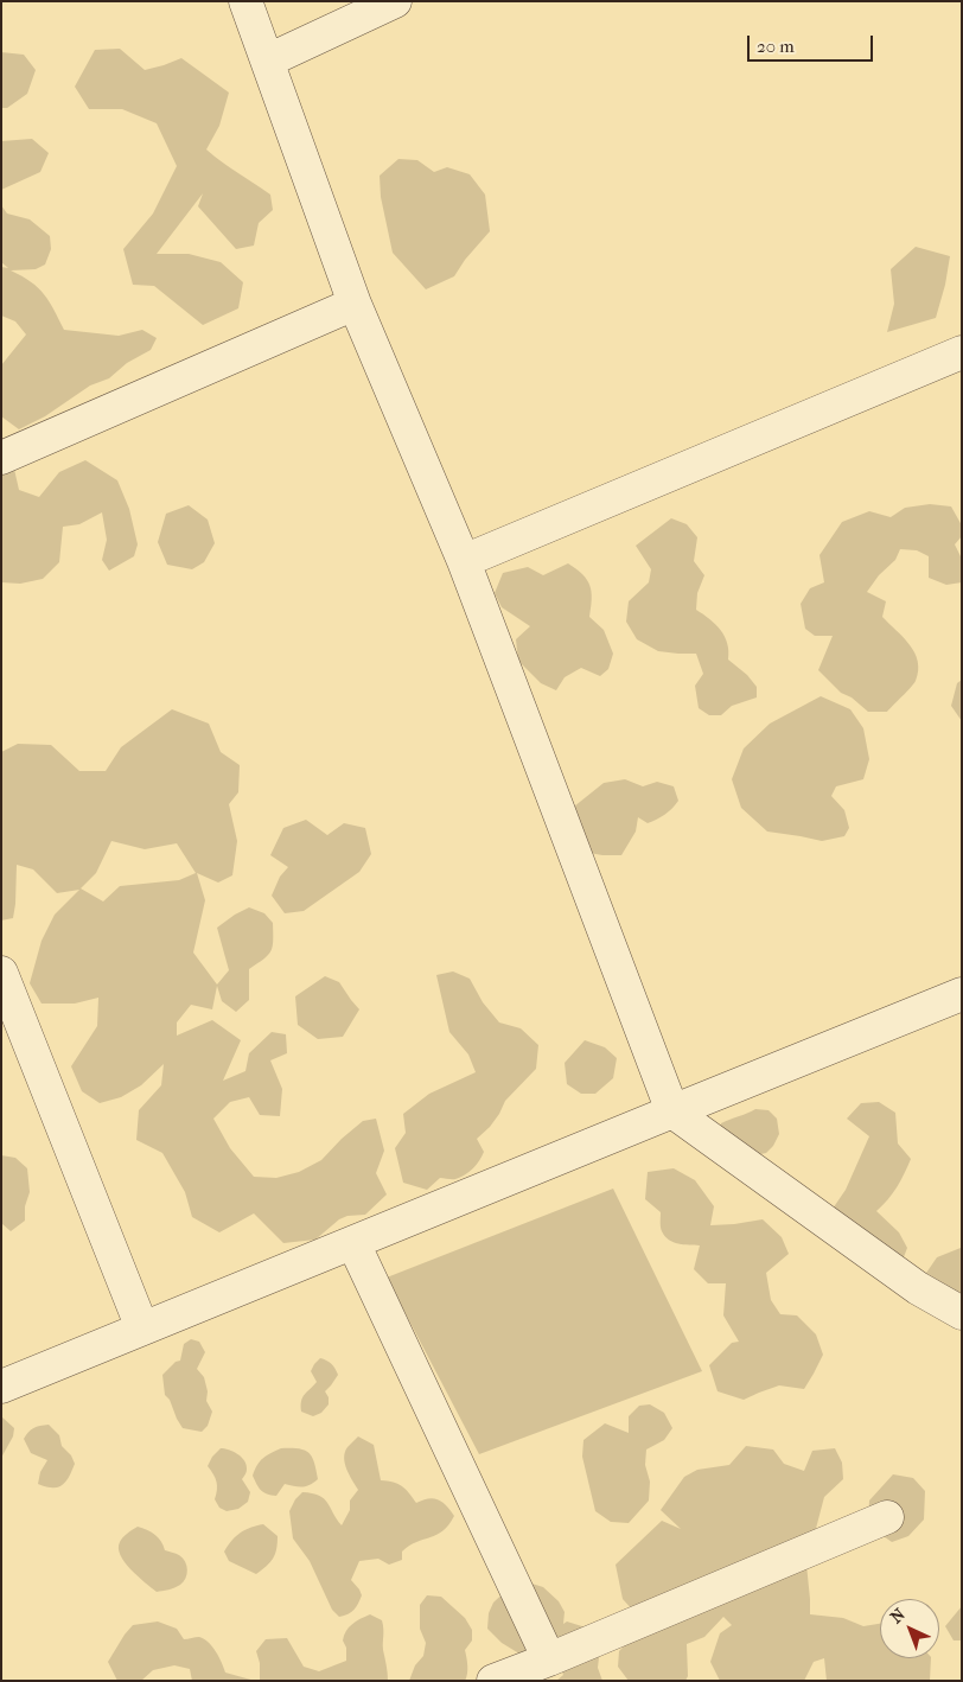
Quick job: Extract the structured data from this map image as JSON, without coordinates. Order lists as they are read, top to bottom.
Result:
{
  "scale_bar": "20 m",
  "north": "top left"
}
